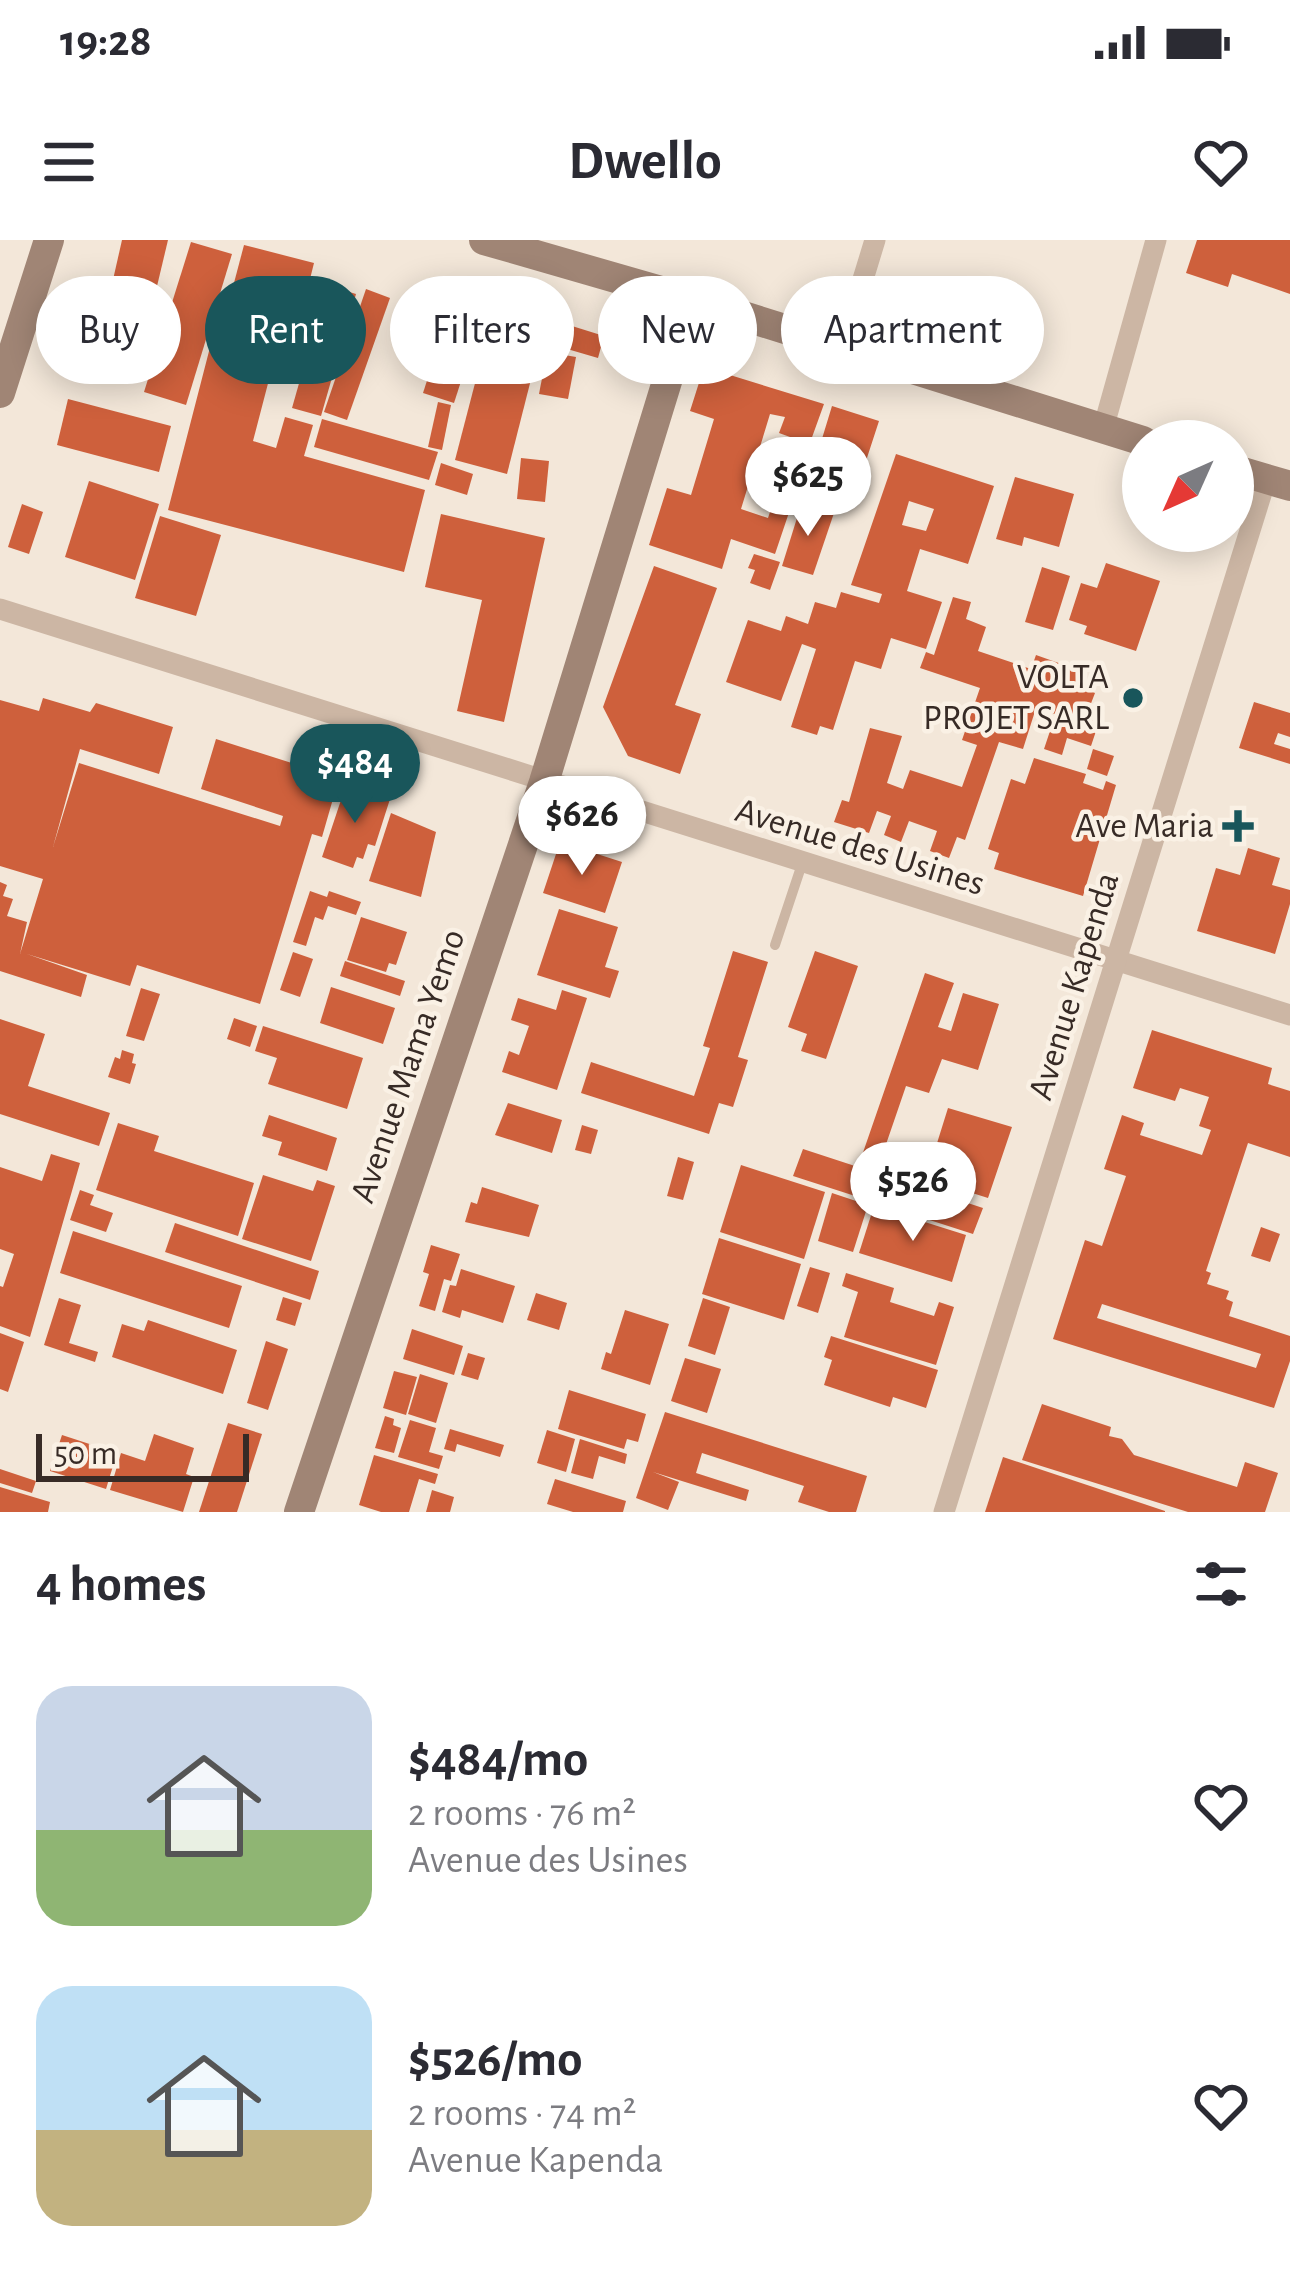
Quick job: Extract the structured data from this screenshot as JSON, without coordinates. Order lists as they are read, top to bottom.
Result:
{
  "streets": {
    "main road": ["Avenue Mama Yemo"],
    "street": ["Avenue des Usines", "Avenue Kapenda"]
  },
  "crossings": [
    ["Avenue des Usines", "Avenue Kapenda"],
    ["Avenue des Usines", "Avenue Mama Yemo"]
  ],
  "places": {
    "other": ["VOLTA PROJET SARL"],
    "health": ["Ave Maria"]
  },
  "scale_bar": "50 m",
  "north": "bottom left",
  "page": {
    "status": "19:28",
    "header": "Dwello",
    "chip": [
      "Buy",
      "Rent",
      "Filters",
      "New",
      "Apartment"
    ],
    "price": [
      "$625",
      "$484",
      "$626",
      "$526"
    ],
    "scale": "50 m",
    "heading": "4 homes",
    "list": [
      {
        "name": "$484/mo",
        "note": "2 rooms · 76 m² · Avenue des Usines"
      },
      {
        "name": "$526/mo",
        "note": "2 rooms · 74 m² · Avenue Kapenda"
      }
    ]
  }
}
